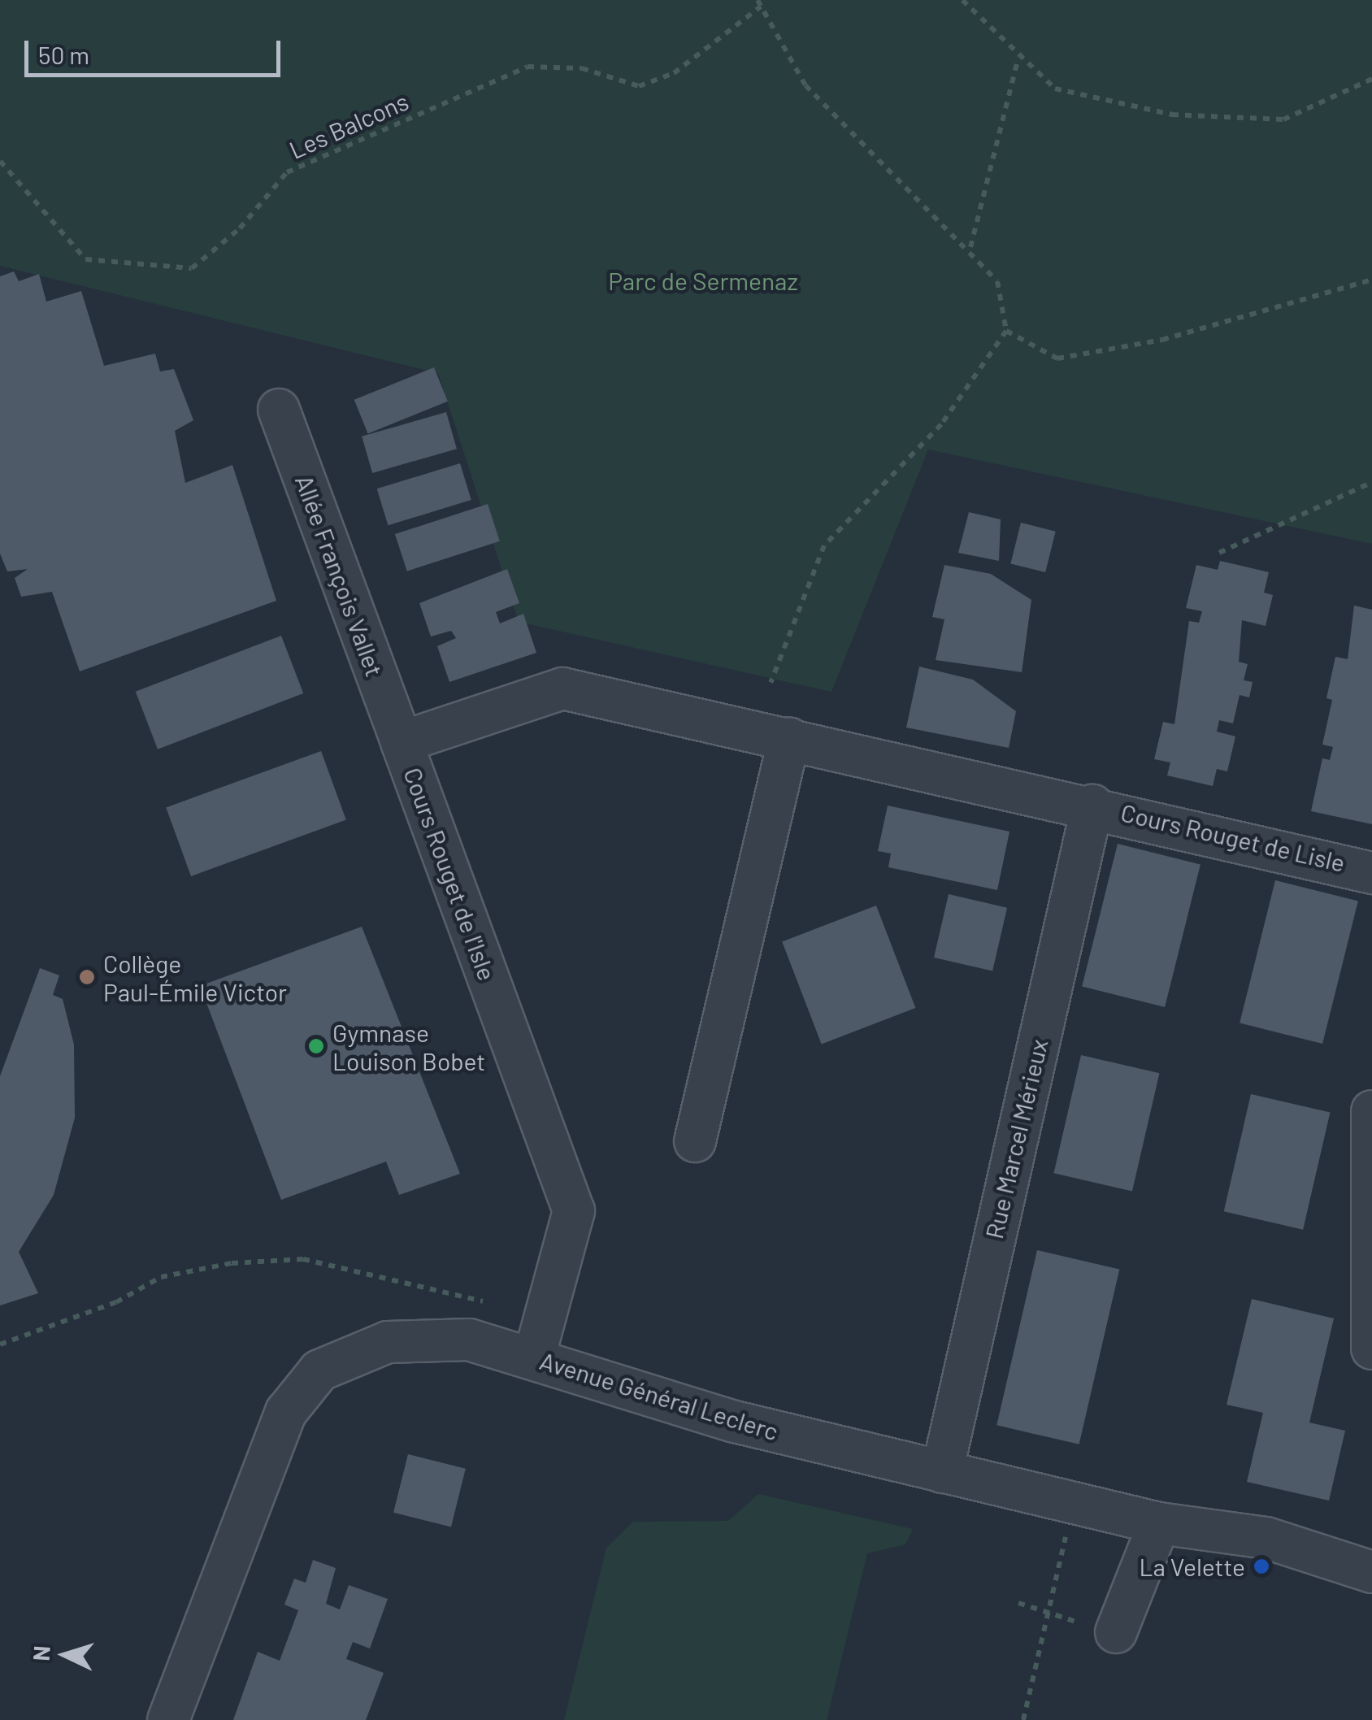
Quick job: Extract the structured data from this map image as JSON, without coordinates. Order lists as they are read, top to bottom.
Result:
{
  "streets": {
    "street": [
      "Allée François Vallet",
      "Cours Rouget de Lisle",
      "Cours Rouget de l'Isle",
      "Rue Marcel Mérieux",
      "Avenue Général Leclerc"
    ],
    "path": ["Les Balcons"]
  },
  "crossings": [
    ["Allée François Vallet", "Cours Rouget de l'Isle"],
    ["Cours Rouget de Lisle", "Cours Rouget de l'Isle"],
    ["Cours Rouget de Lisle", "Rue Marcel Mérieux"],
    ["Cours Rouget de l'Isle", "Rue Marcel Mérieux"],
    ["Cours Rouget de l'Isle", "Avenue Général Leclerc"],
    ["Rue Marcel Mérieux", "Avenue Général Leclerc"]
  ],
  "parks": ["Parc de Sermenaz"],
  "places": ["Collège Paul-Émile Victor", "Gymnase Louison Bobet", "La Velette"],
  "scale_bar": "50 m",
  "north": "left"
}
